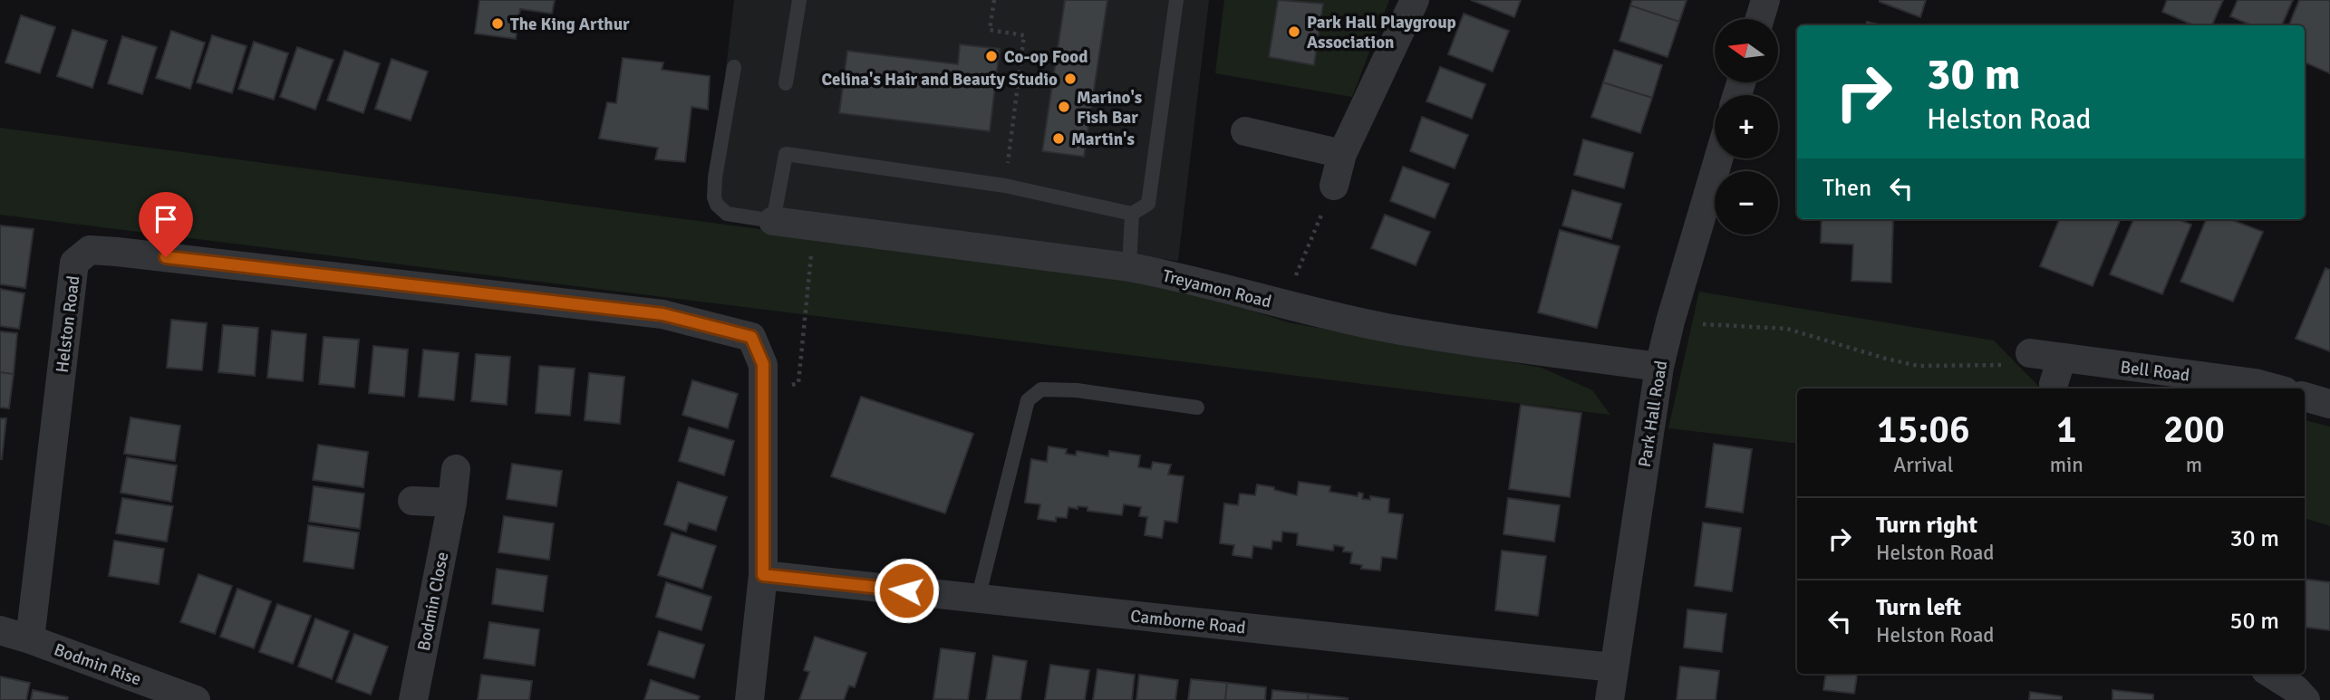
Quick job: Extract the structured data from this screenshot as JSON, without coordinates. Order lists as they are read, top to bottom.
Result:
{
  "streets": {
    "street": [
      "Treyamon Road",
      "Helston Road",
      "Bell Road",
      "Park Hall Road",
      "Bodmin Close",
      "Camborne Road",
      "Bodmin Rise"
    ]
  },
  "crossings": [
    ["Treyamon Road", "Park Hall Road"],
    ["Helston Road", "Camborne Road"],
    ["Helston Road", "Bodmin Rise"],
    ["Park Hall Road", "Camborne Road"]
  ],
  "places": [
    "The King Arthur",
    "Park Hall Playgroup Association",
    "Co-op Food",
    "Celina's Hair and Beauty Studio",
    "Marino's Fish Bar",
    "Martin's"
  ],
  "north": "left",
  "page": {
    "map_buttons": ["+", "−"],
    "turn": ["30 m", "Helston Road"],
    "then": "Then",
    "eta": [
      "15:06",
      "Arrival",
      "1",
      "min",
      "200",
      "m"
    ],
    "list": [
      {
        "name": "Turn right",
        "note": "Helston Road",
        "value": "30 m"
      },
      {
        "name": "Turn left",
        "note": "Helston Road",
        "value": "50 m"
      }
    ]
  }
}
